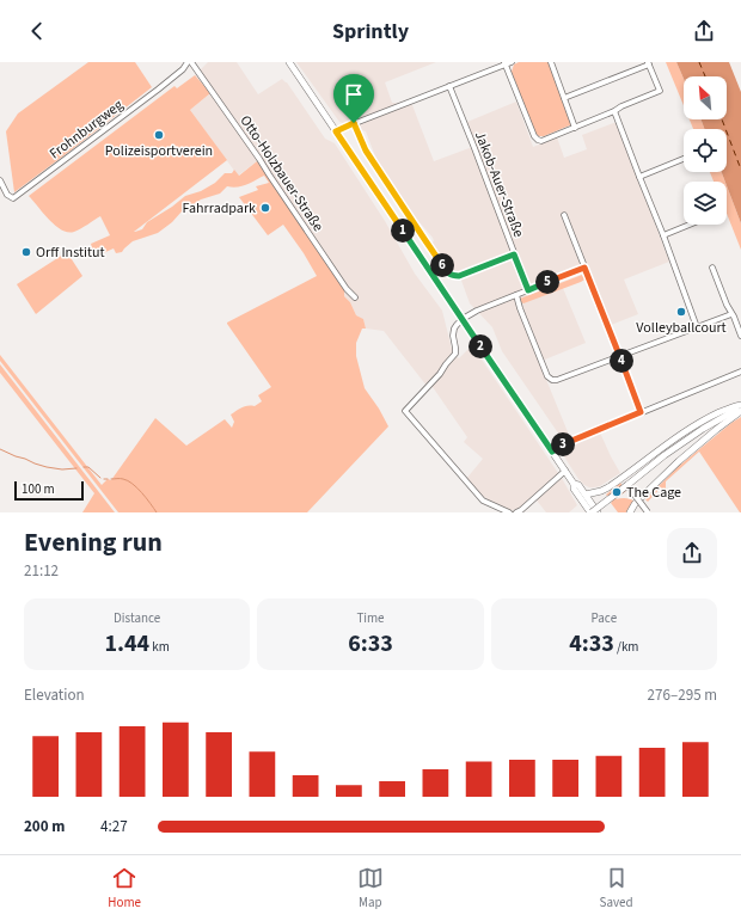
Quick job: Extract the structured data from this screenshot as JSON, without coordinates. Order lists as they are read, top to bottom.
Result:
{
  "streets": {
    "street": ["Frohnburgweg", "Otto-Holzbauer-Straße", "Jakob-Auer-Straße"]
  },
  "crossings": [
    ["Frohnburgweg", "Otto-Holzbauer-Straße"]
  ],
  "places": [
    "Polizeisportverein",
    "Fahrradpark",
    "Orff Institut",
    "Volleyballcourt",
    "The Cage"
  ],
  "scale_bar": "100 m",
  "north": "top left",
  "page": {
    "header": "Sprintly",
    "pins": [
      "1",
      "6",
      "5",
      "2",
      "4",
      "3"
    ],
    "scale": "100 m",
    "heading": ["Evening run", "21:12"],
    "stats": [
      ["Distance", "1.44 km"],
      ["Time", "6:33"],
      ["Pace", "4:33 /km"]
    ],
    "chart": ["Elevation", "276–295 m"],
    "list": [
      {
        "name": "200 m",
        "note": "4:27"
      }
    ],
    "tabs": ["Home", "Map", "Saved"]
  }
}
